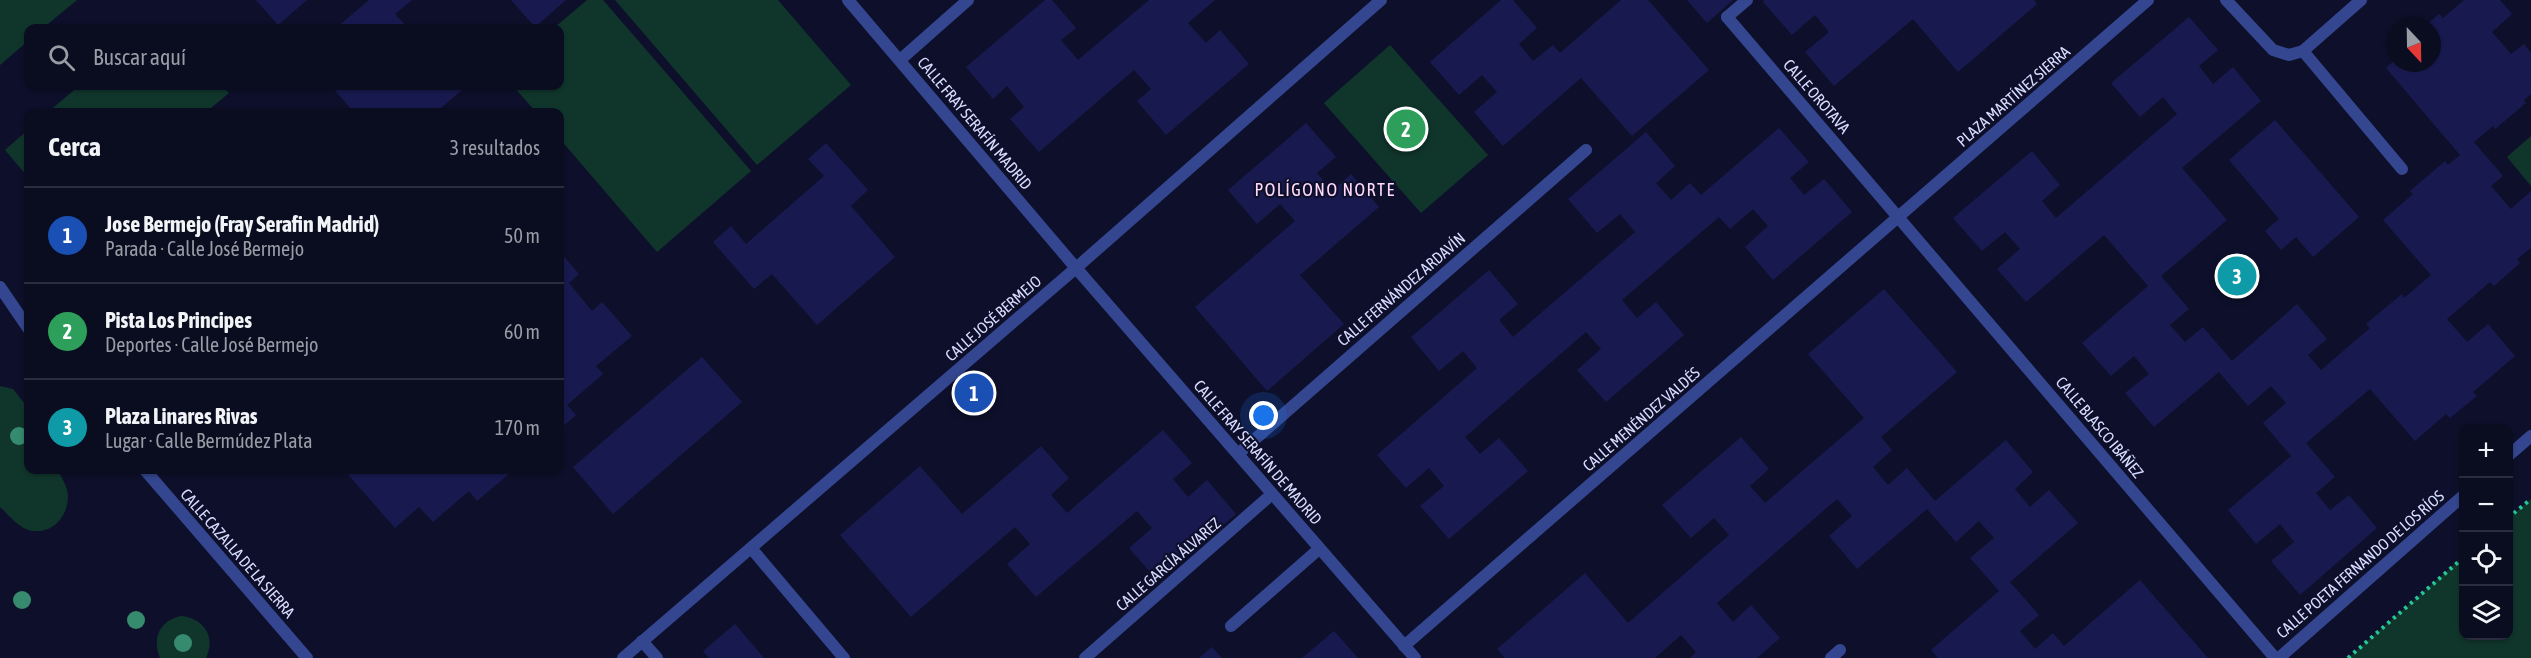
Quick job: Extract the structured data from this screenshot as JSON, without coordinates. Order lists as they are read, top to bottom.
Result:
{
  "streets": {
    "street": [
      "CALLE OROTAVA",
      "PLAZA MARTÍNEZ SIERRA",
      "CALLE FRAY SERAFÍN MADRID",
      "CALLE FERNÁNDEZ ARDAVÍN",
      "CALLE JOSÉ BERMEJO",
      "CALLE MENÉNDEZ VALDÉS",
      "CALLE BLASCO IBÁÑEZ",
      "CALLE FRAY SERAFÍN DE MADRID",
      "CALLE CAZALLA DE LA SIERRA",
      "CALLE GARCÍA ÁLVAREZ",
      "CALLE POETA FERNANDO DE LOS RÍOS"
    ]
  },
  "crossings": [
    ["CALLE OROTAVA", "PLAZA MARTÍNEZ SIERRA"],
    ["CALLE OROTAVA", "CALLE MENÉNDEZ VALDÉS"],
    ["CALLE OROTAVA", "CALLE BLASCO IBÁÑEZ"],
    ["PLAZA MARTÍNEZ SIERRA", "CALLE MENÉNDEZ VALDÉS"],
    ["PLAZA MARTÍNEZ SIERRA", "CALLE BLASCO IBÁÑEZ"],
    ["CALLE FRAY SERAFÍN MADRID", "CALLE JOSÉ BERMEJO"],
    ["CALLE FRAY SERAFÍN MADRID", "CALLE FRAY SERAFÍN DE MADRID"],
    ["CALLE FERNÁNDEZ ARDAVÍN", "CALLE FRAY SERAFÍN DE MADRID"],
    ["CALLE JOSÉ BERMEJO", "CALLE FRAY SERAFÍN DE MADRID"],
    ["CALLE MENÉNDEZ VALDÉS", "CALLE BLASCO IBÁÑEZ"],
    ["CALLE MENÉNDEZ VALDÉS", "CALLE FRAY SERAFÍN DE MADRID"],
    ["CALLE BLASCO IBÁÑEZ", "CALLE POETA FERNANDO DE LOS RÍOS"],
    ["CALLE FRAY SERAFÍN DE MADRID", "CALLE GARCÍA ÁLVAREZ"]
  ],
  "districts": ["POLÍGONO NORTE"],
  "north": "bottom",
  "page": {
    "search": "Buscar aquí",
    "pins": ["2", "3", "1"],
    "heading": ["Cerca", "3 resultados"],
    "list": [
      {
        "mark": "1",
        "name": "Jose Bermejo (Fray Serafin Madrid)",
        "note": "Parada · Calle José Bermejo",
        "value": "50 m"
      },
      {
        "mark": "2",
        "name": "Pista Los Principes",
        "note": "Deportes · Calle José Bermejo",
        "value": "60 m"
      },
      {
        "mark": "3",
        "name": "Plaza Linares Rivas",
        "note": "Lugar · Calle Bermúdez Plata",
        "value": "170 m"
      }
    ],
    "map_buttons": ["+", "−"]
  }
}
